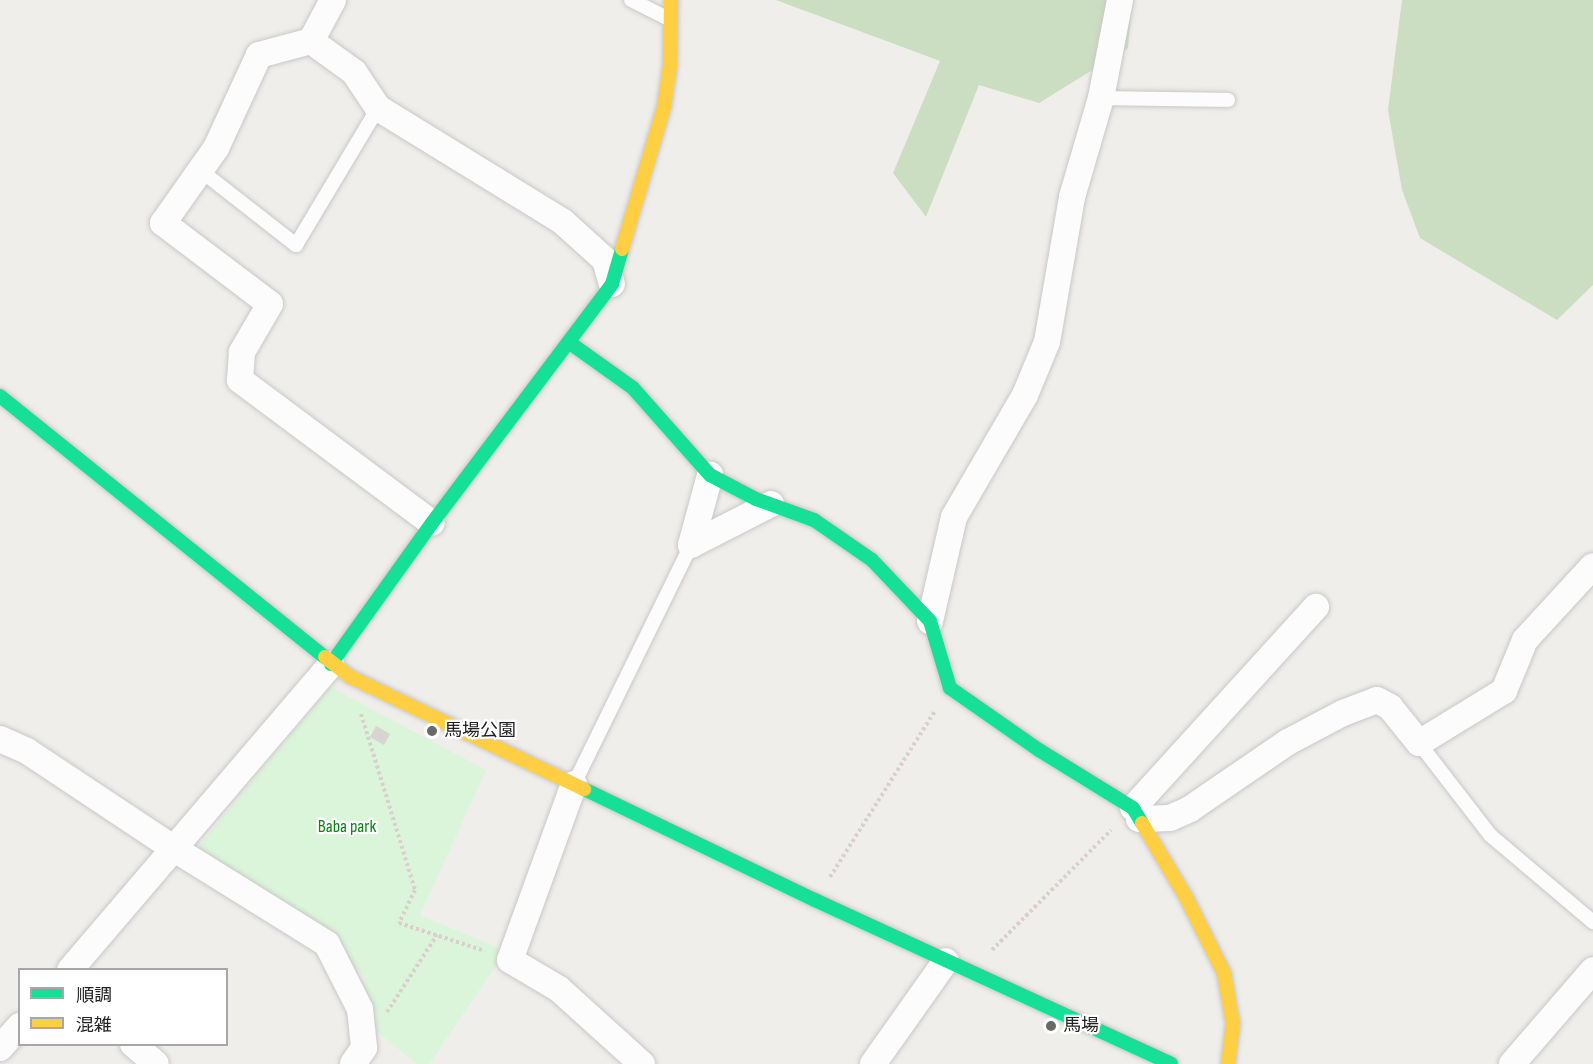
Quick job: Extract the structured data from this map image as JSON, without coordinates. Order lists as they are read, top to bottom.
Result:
{
  "parks": ["Baba park"],
  "places": ["馬場公園", "馬場"],
  "legend": ["順調", "混雑"]
}
